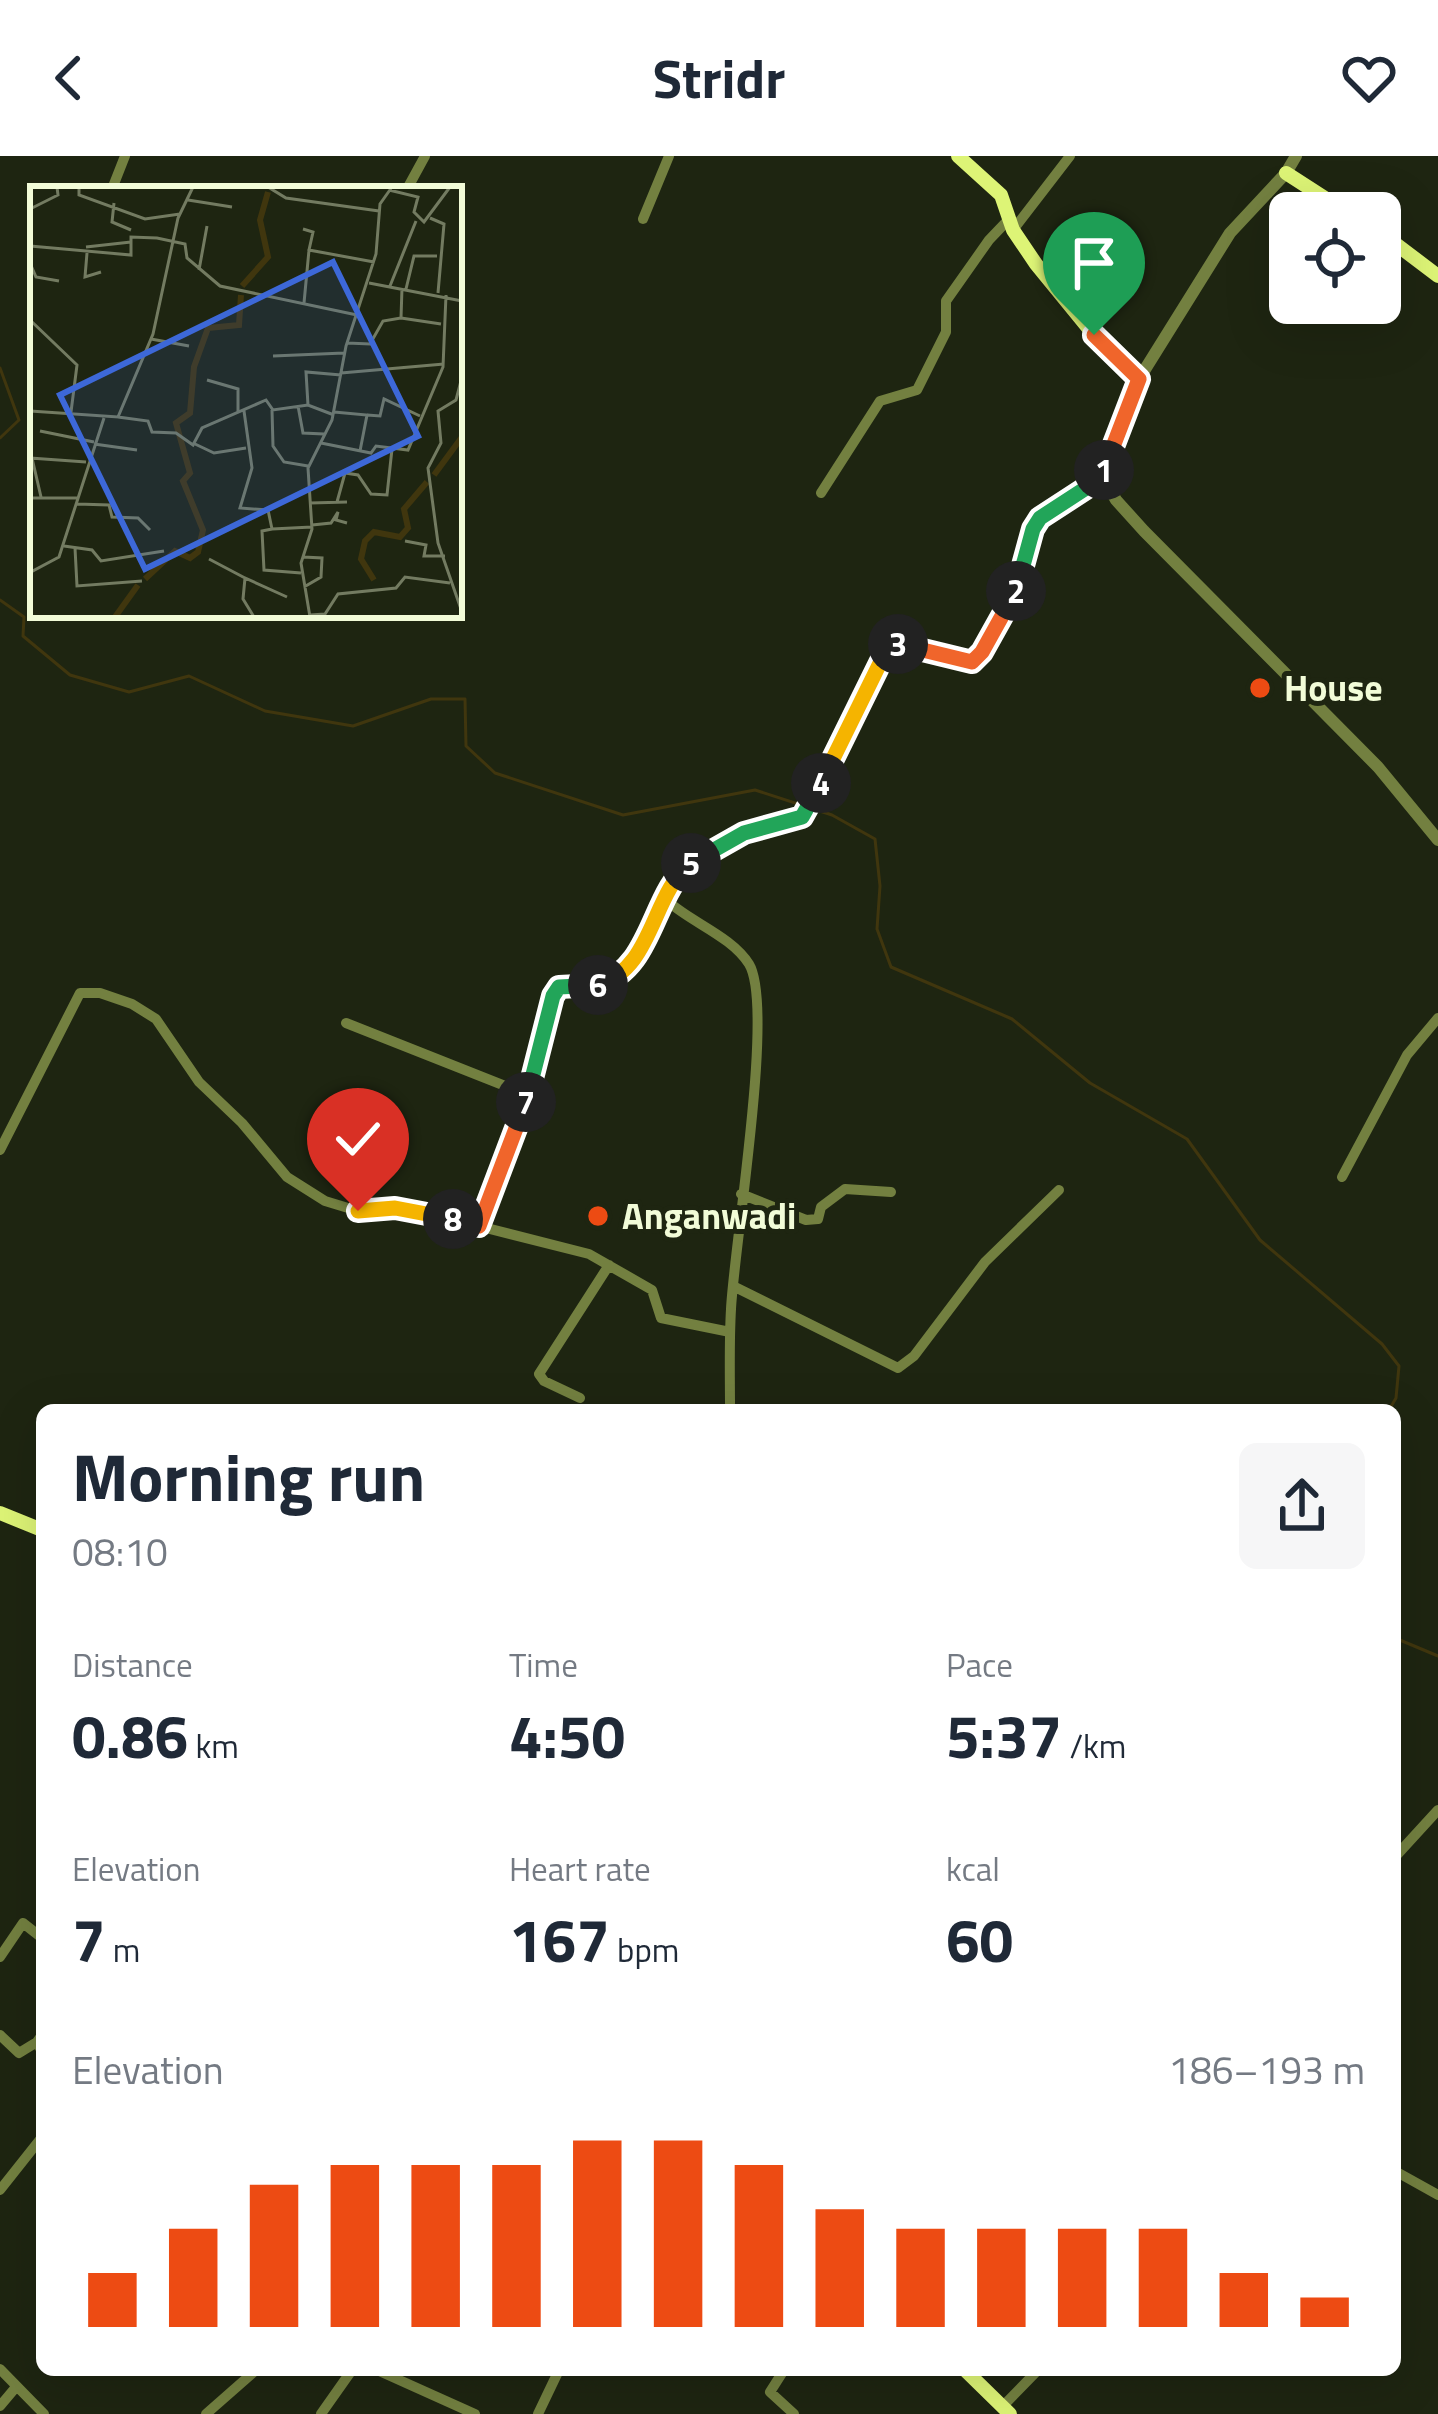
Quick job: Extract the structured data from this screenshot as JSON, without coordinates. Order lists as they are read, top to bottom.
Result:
{
  "places": ["House", "Anganwadi"],
  "page": {
    "header": "Stridr",
    "pins": [
      "1",
      "2",
      "3",
      "4",
      "5",
      "6",
      "7",
      "8"
    ],
    "heading": ["Morning run", "08:10"],
    "stats": [
      ["Distance", "0.86 km"],
      ["Time", "4:50"],
      ["Pace", "5:37 /km"],
      ["Elevation", "7 m"],
      ["Heart rate", "167 bpm"],
      ["kcal", "60"]
    ],
    "chart": ["Elevation", "186–193 m"]
  }
}
